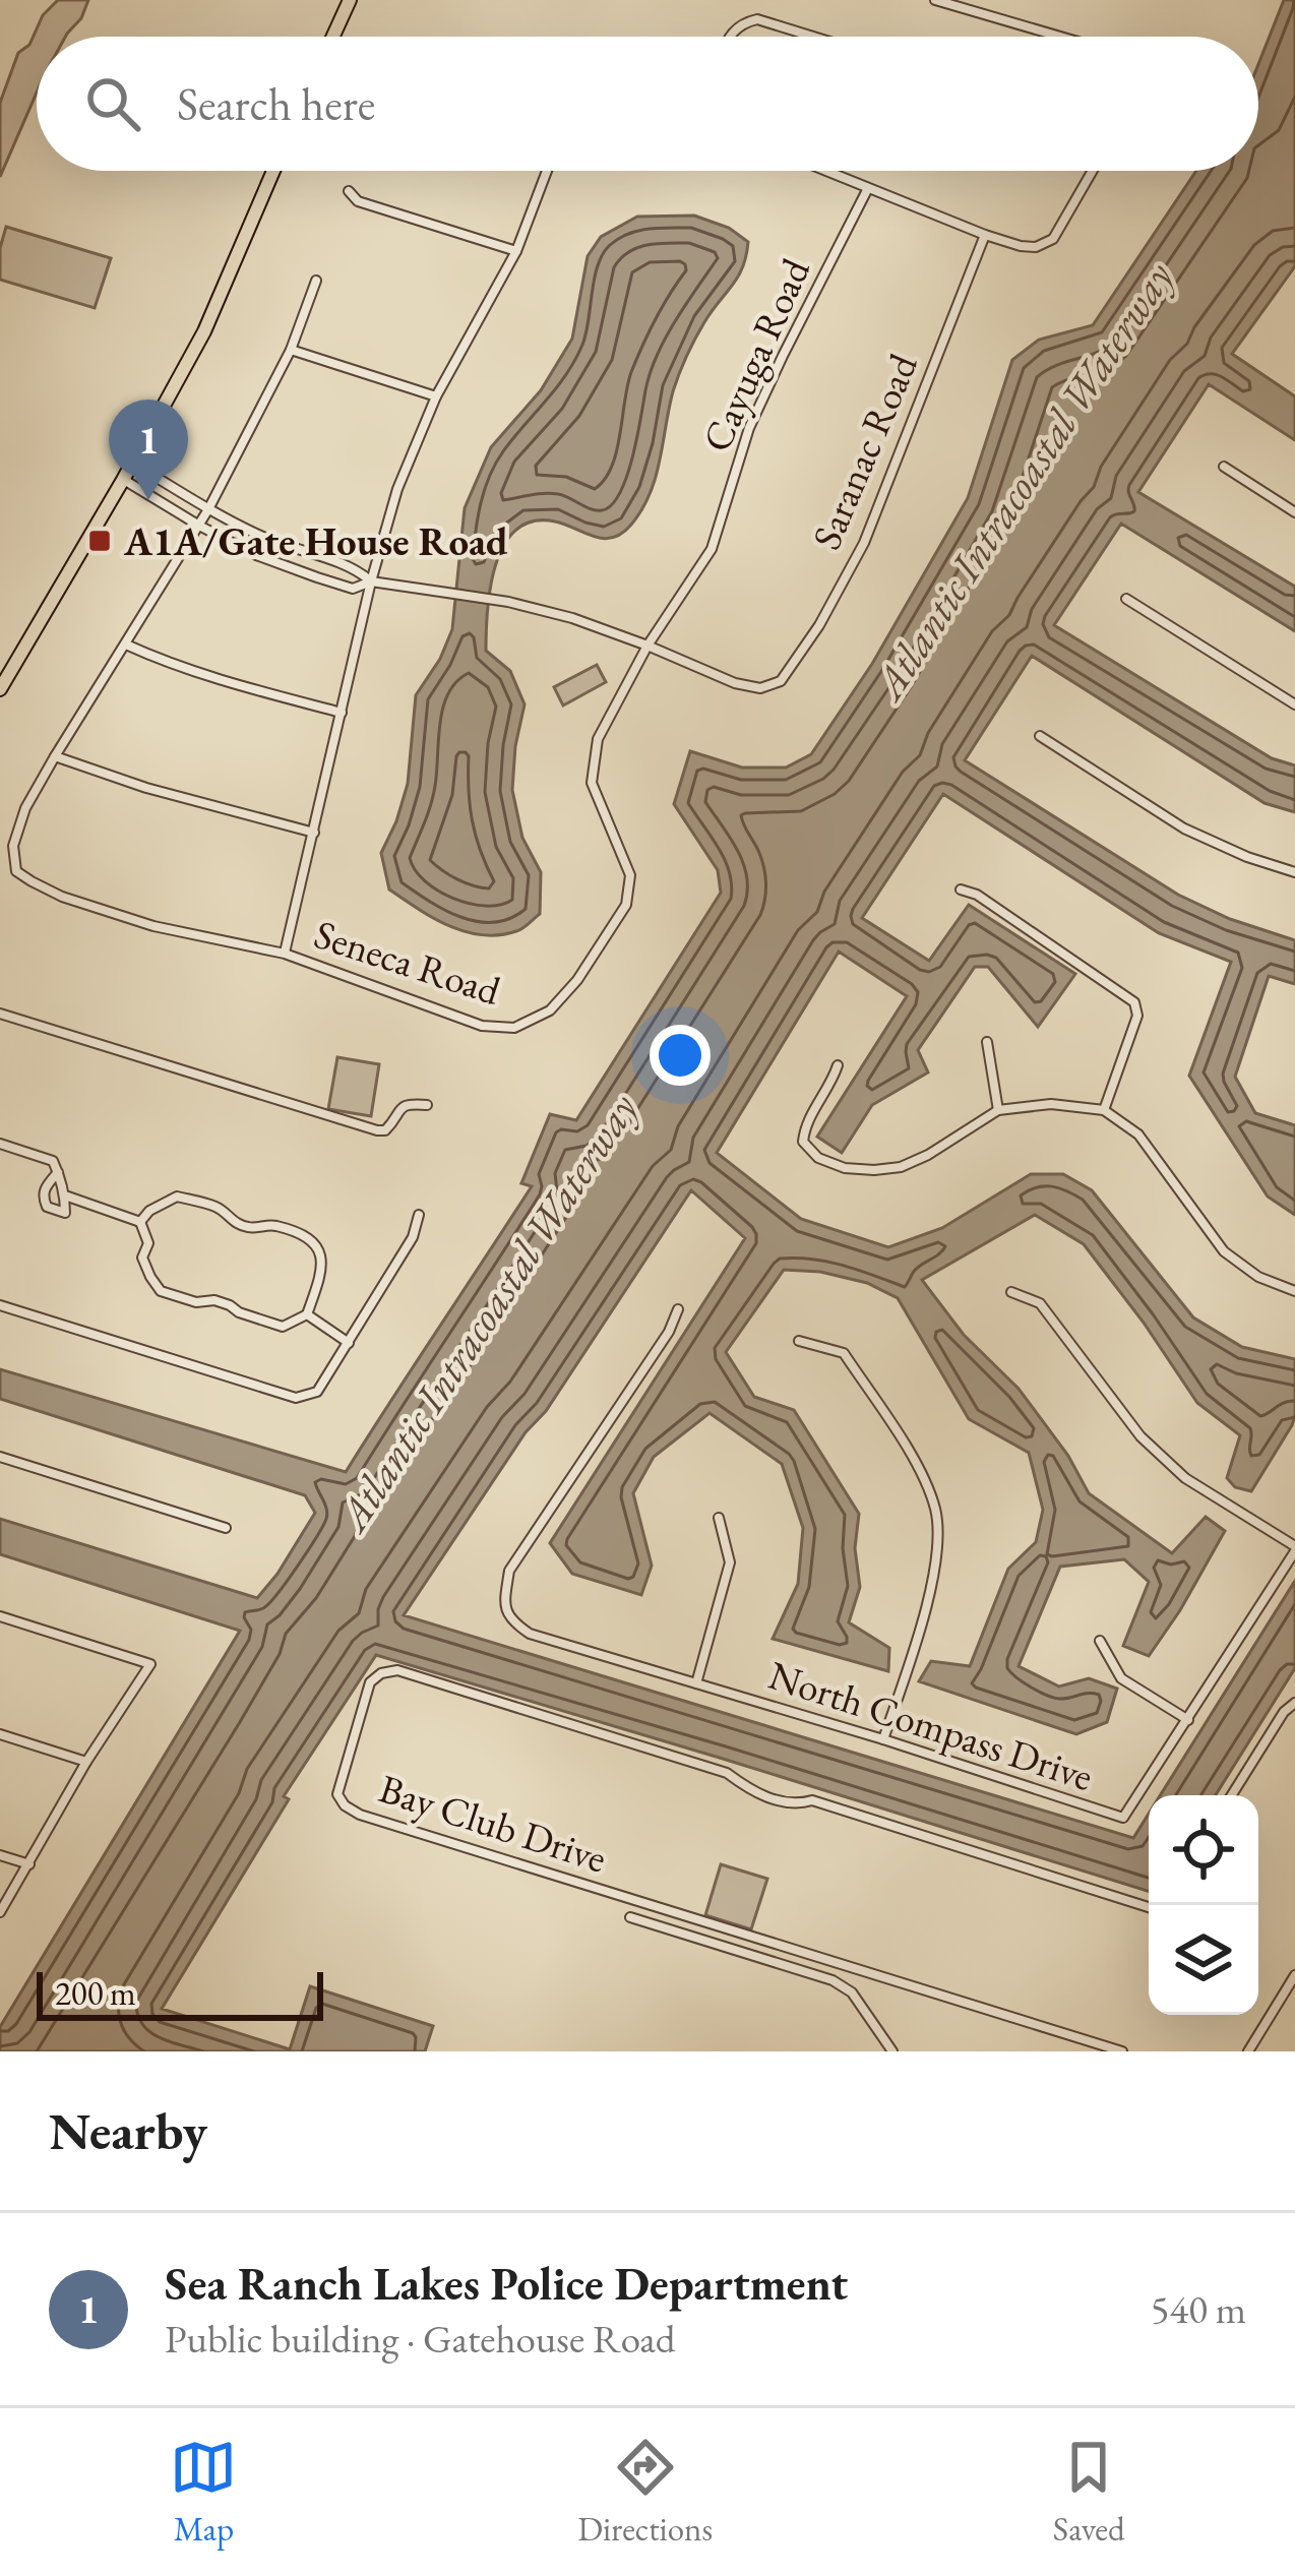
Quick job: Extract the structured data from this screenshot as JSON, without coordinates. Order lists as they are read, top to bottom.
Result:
{
  "streets": {
    "street": [
      "Cayuga Road",
      "Saranac Road",
      "Seneca Road",
      "North Compass Drive",
      "Bay Club Drive"
    ]
  },
  "crossings": [
    ["Cayuga Road", "Saranac Road"],
    ["Cayuga Road", "Seneca Road"],
    ["Saranac Road", "Seneca Road"]
  ],
  "water": ["Atlantic Intracoastal Waterway"],
  "places": {
    "transit": ["A1A/Gate House Road"]
  },
  "scale_bar": "200 m",
  "page": {
    "search": "Search here",
    "pins": "1",
    "scale": "200 m",
    "heading": "Nearby",
    "list": [
      {
        "mark": "1",
        "name": "Sea Ranch Lakes Police Department",
        "note": "Public building · Gatehouse Road",
        "value": "540 m"
      }
    ],
    "nav": ["Map", "Directions", "Saved"]
  }
}
